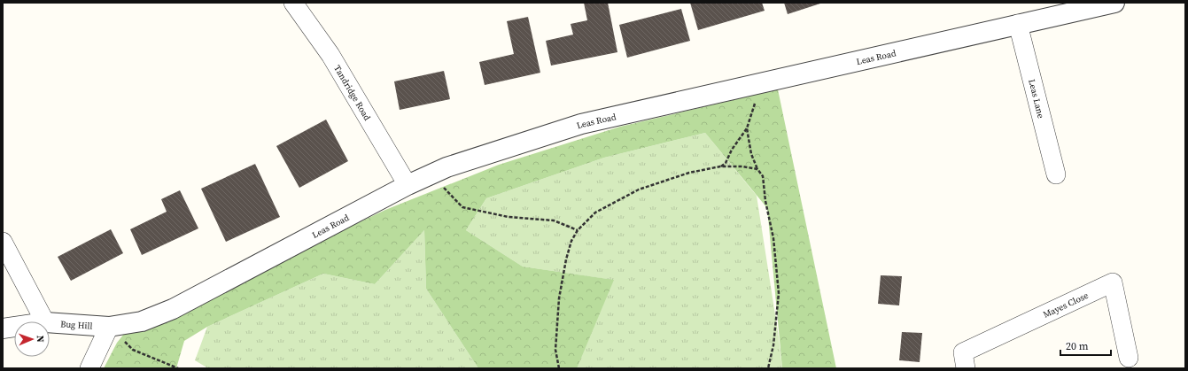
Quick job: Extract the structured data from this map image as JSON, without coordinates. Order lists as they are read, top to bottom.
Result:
{
  "streets": {
    "street": [
      "Leas Road",
      "Tandridge Road",
      "Leas Lane",
      "Mayes Close",
      "Bug Hill"
    ]
  },
  "crossings": [
    ["Leas Road", "Tandridge Road"],
    ["Leas Road", "Leas Lane"],
    ["Leas Road", "Bug Hill"]
  ],
  "scale_bar": "20 m",
  "north": "right"
}
